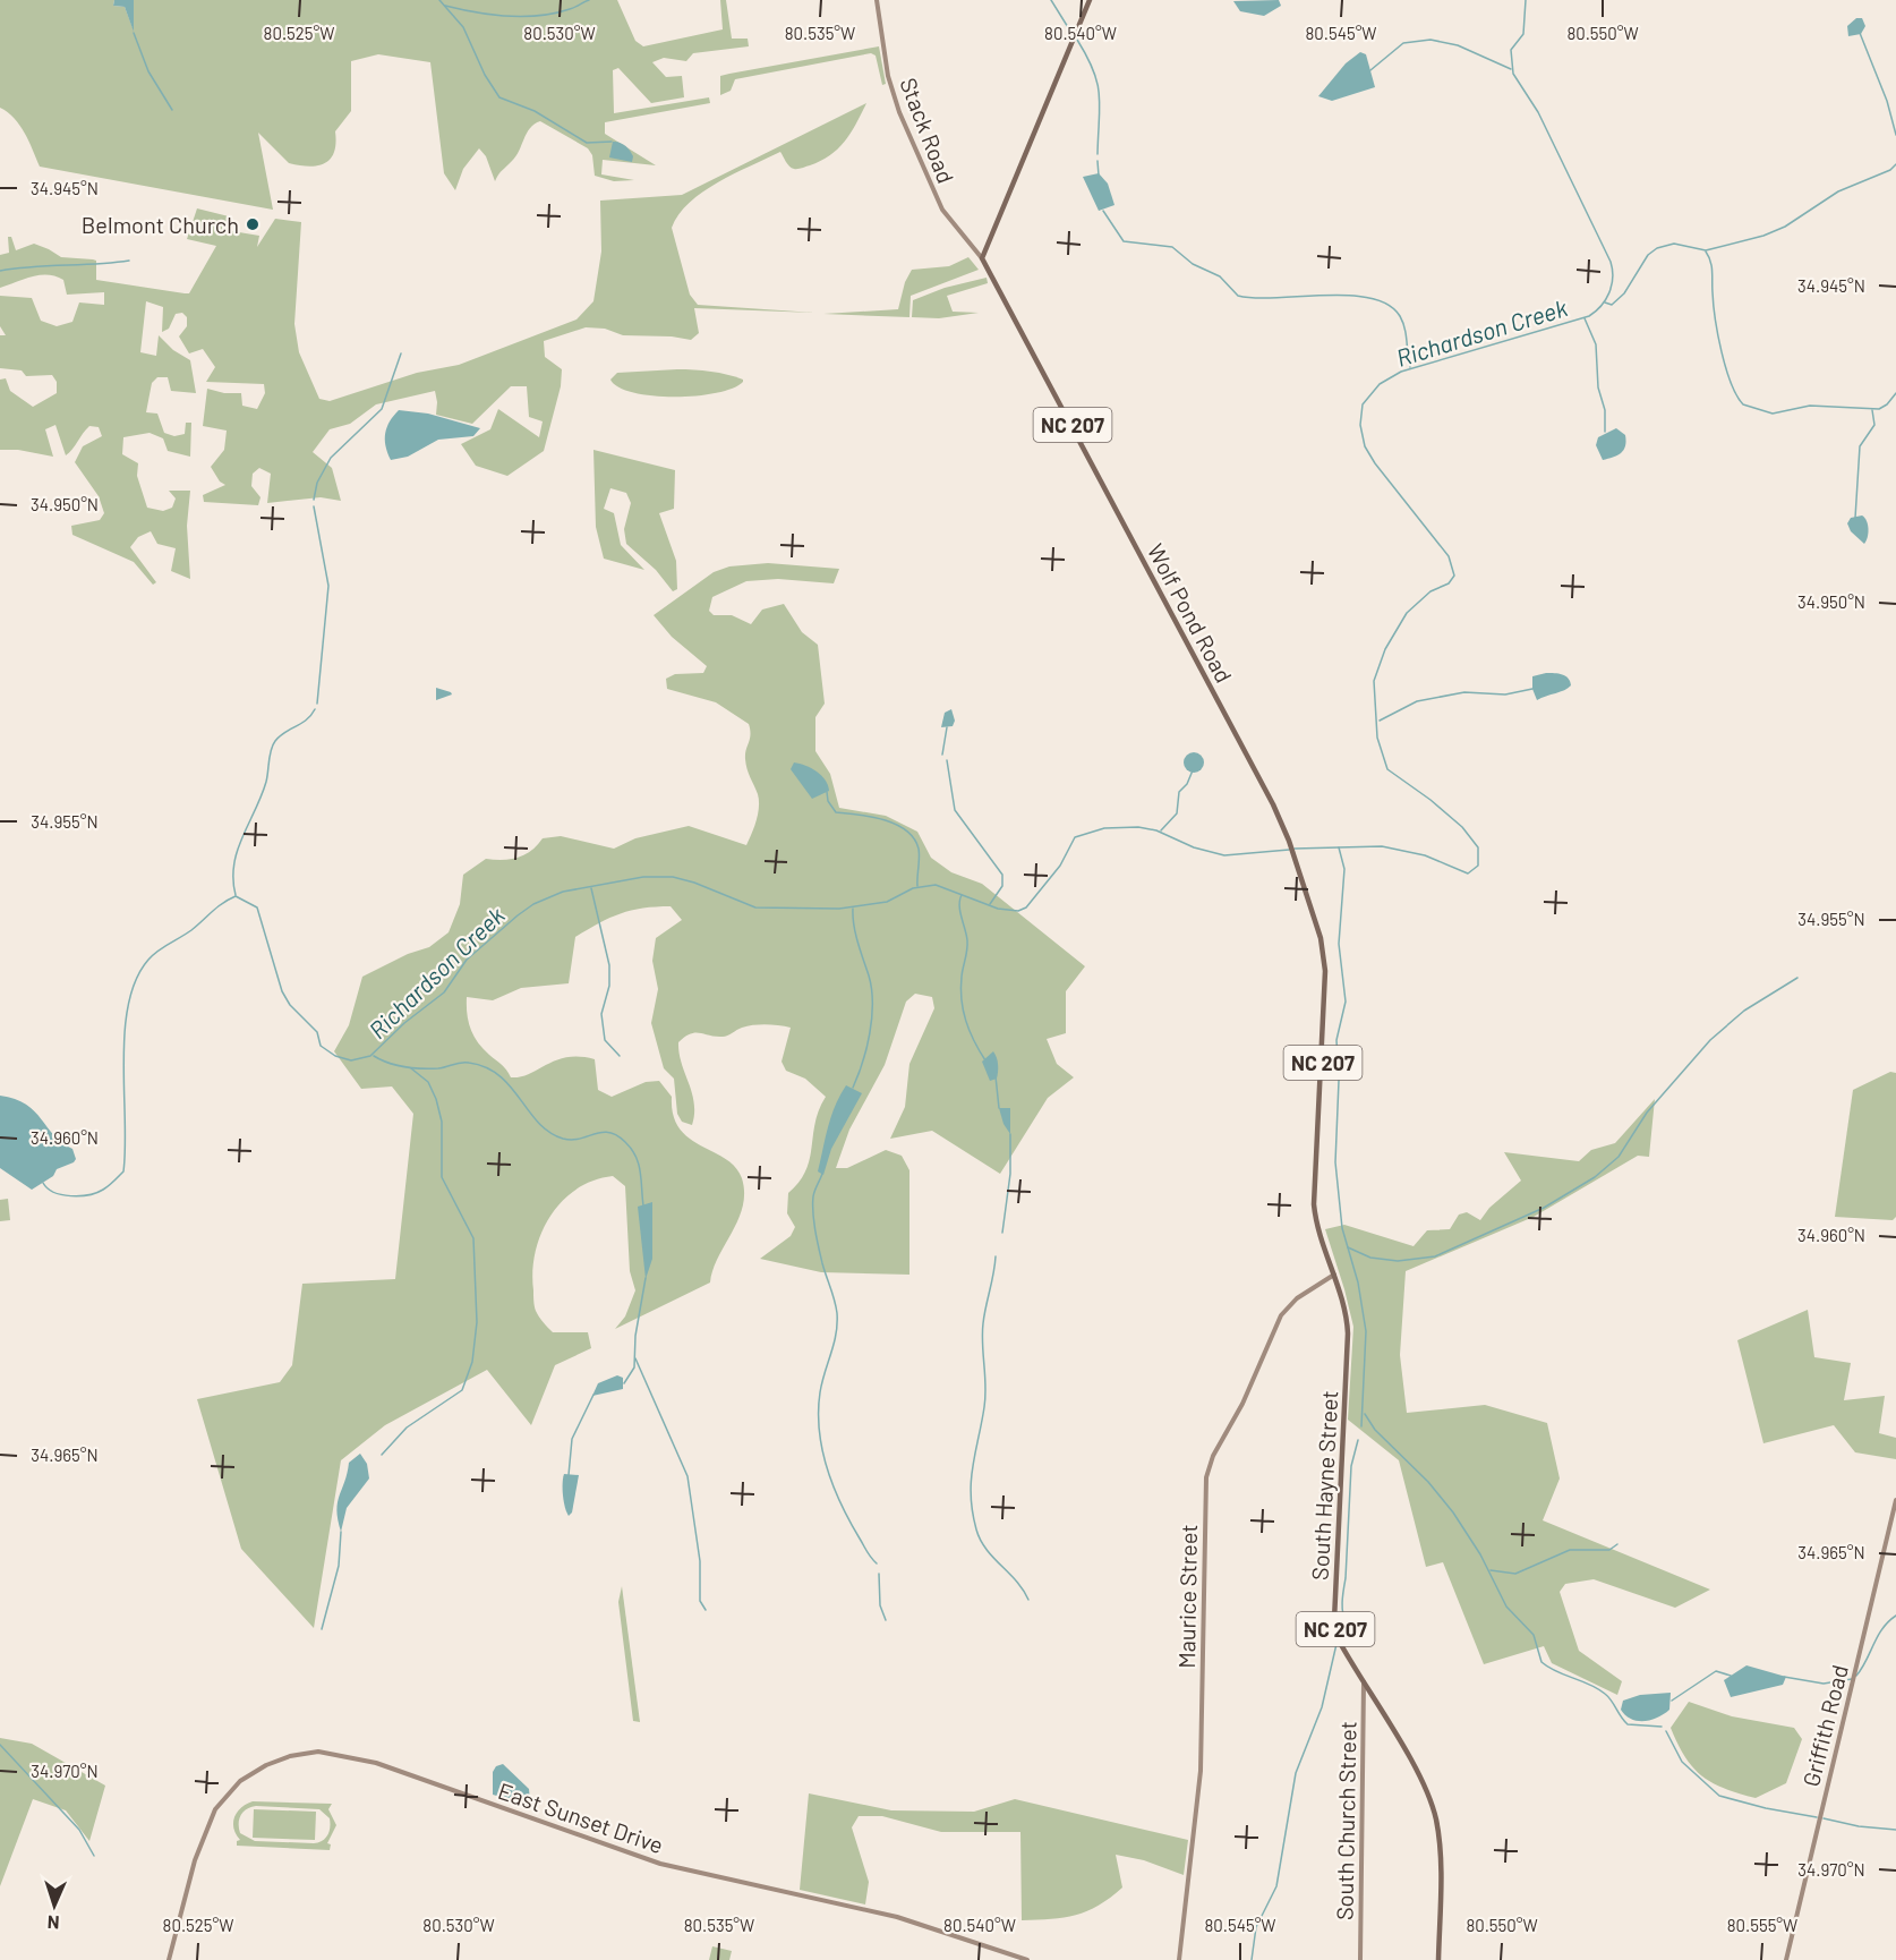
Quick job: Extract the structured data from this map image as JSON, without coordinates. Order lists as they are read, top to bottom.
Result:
{
  "streets": {
    "main road": ["NC 207", "Wolf Pond Road", "South Hayne Street"],
    "street": [
      "Stack Road",
      "Maurice Street",
      "Griffith Road",
      "East Sunset Drive",
      "South Church Street"
    ]
  },
  "crossings": [
    ["Stack Road", "Wolf Pond Road"],
    ["Wolf Pond Road", "South Hayne Street"],
    ["Wolf Pond Road", "Maurice Street"],
    ["South Hayne Street", "Maurice Street"],
    ["South Hayne Street", "South Church Street"]
  ],
  "water": ["Richardson Creek"],
  "places": ["Belmont Church"],
  "north": "bottom",
  "coordinates": [
    "80.525°W",
    "80.530°W",
    "80.535°W",
    "80.540°W",
    "80.545°W",
    "80.550°W",
    "34.945°N",
    "34.950°N",
    "34.955°N",
    "34.960°N",
    "34.965°N",
    "34.970°N",
    "80.555°W"
  ]
}
